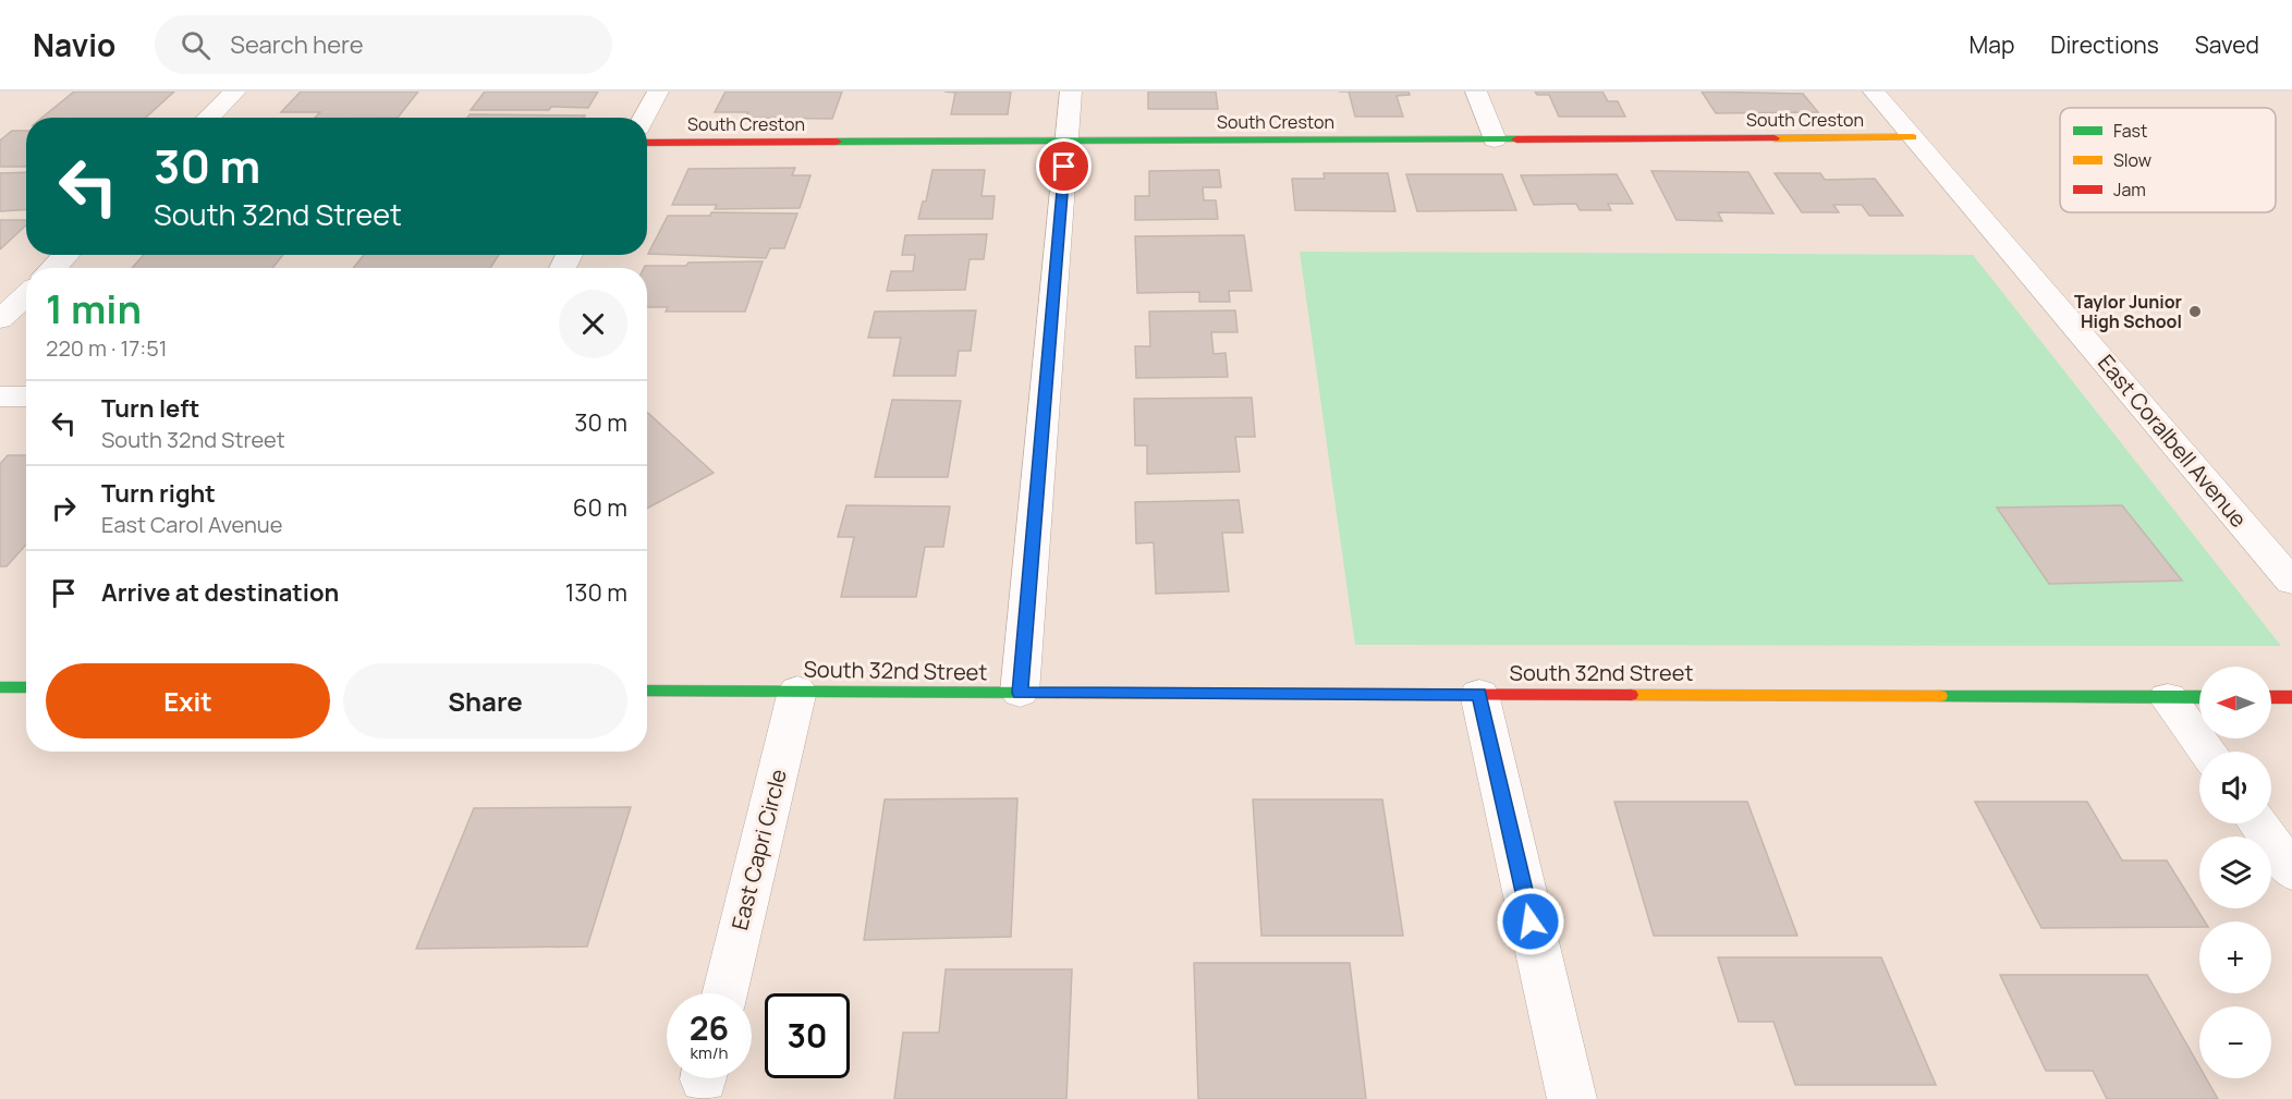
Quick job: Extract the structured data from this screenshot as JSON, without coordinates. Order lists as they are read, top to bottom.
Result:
{
  "streets": {
    "street": [
      "South Creston",
      "East Coralbell Avenue",
      "South 32nd Street",
      "East Capri Circle"
    ]
  },
  "crossings": [
    ["South Creston", "East Coralbell Avenue"],
    ["South 32nd Street", "East Capri Circle"]
  ],
  "places": ["Taylor Junior High School"],
  "legend": ["Fast", "Slow", "Jam"],
  "north": "left",
  "page": {
    "header": "Navio",
    "search": "Search here",
    "nav": ["Map", "Directions", "Saved"],
    "turn": ["30 m", "South 32nd Street"],
    "heading": ["1 min", "220 m · 17:51"],
    "list": [
      {
        "name": "Turn left",
        "note": "South 32nd Street",
        "value": "30 m"
      },
      {
        "name": "Turn right",
        "note": "East Carol Avenue",
        "value": "60 m"
      },
      {
        "name": "Arrive at destination",
        "value": "130 m"
      }
    ],
    "buttons": ["Exit", "Share"],
    "map_buttons": ["+", "−"],
    "speed": "26 km/h",
    "limit": "30"
  }
}
